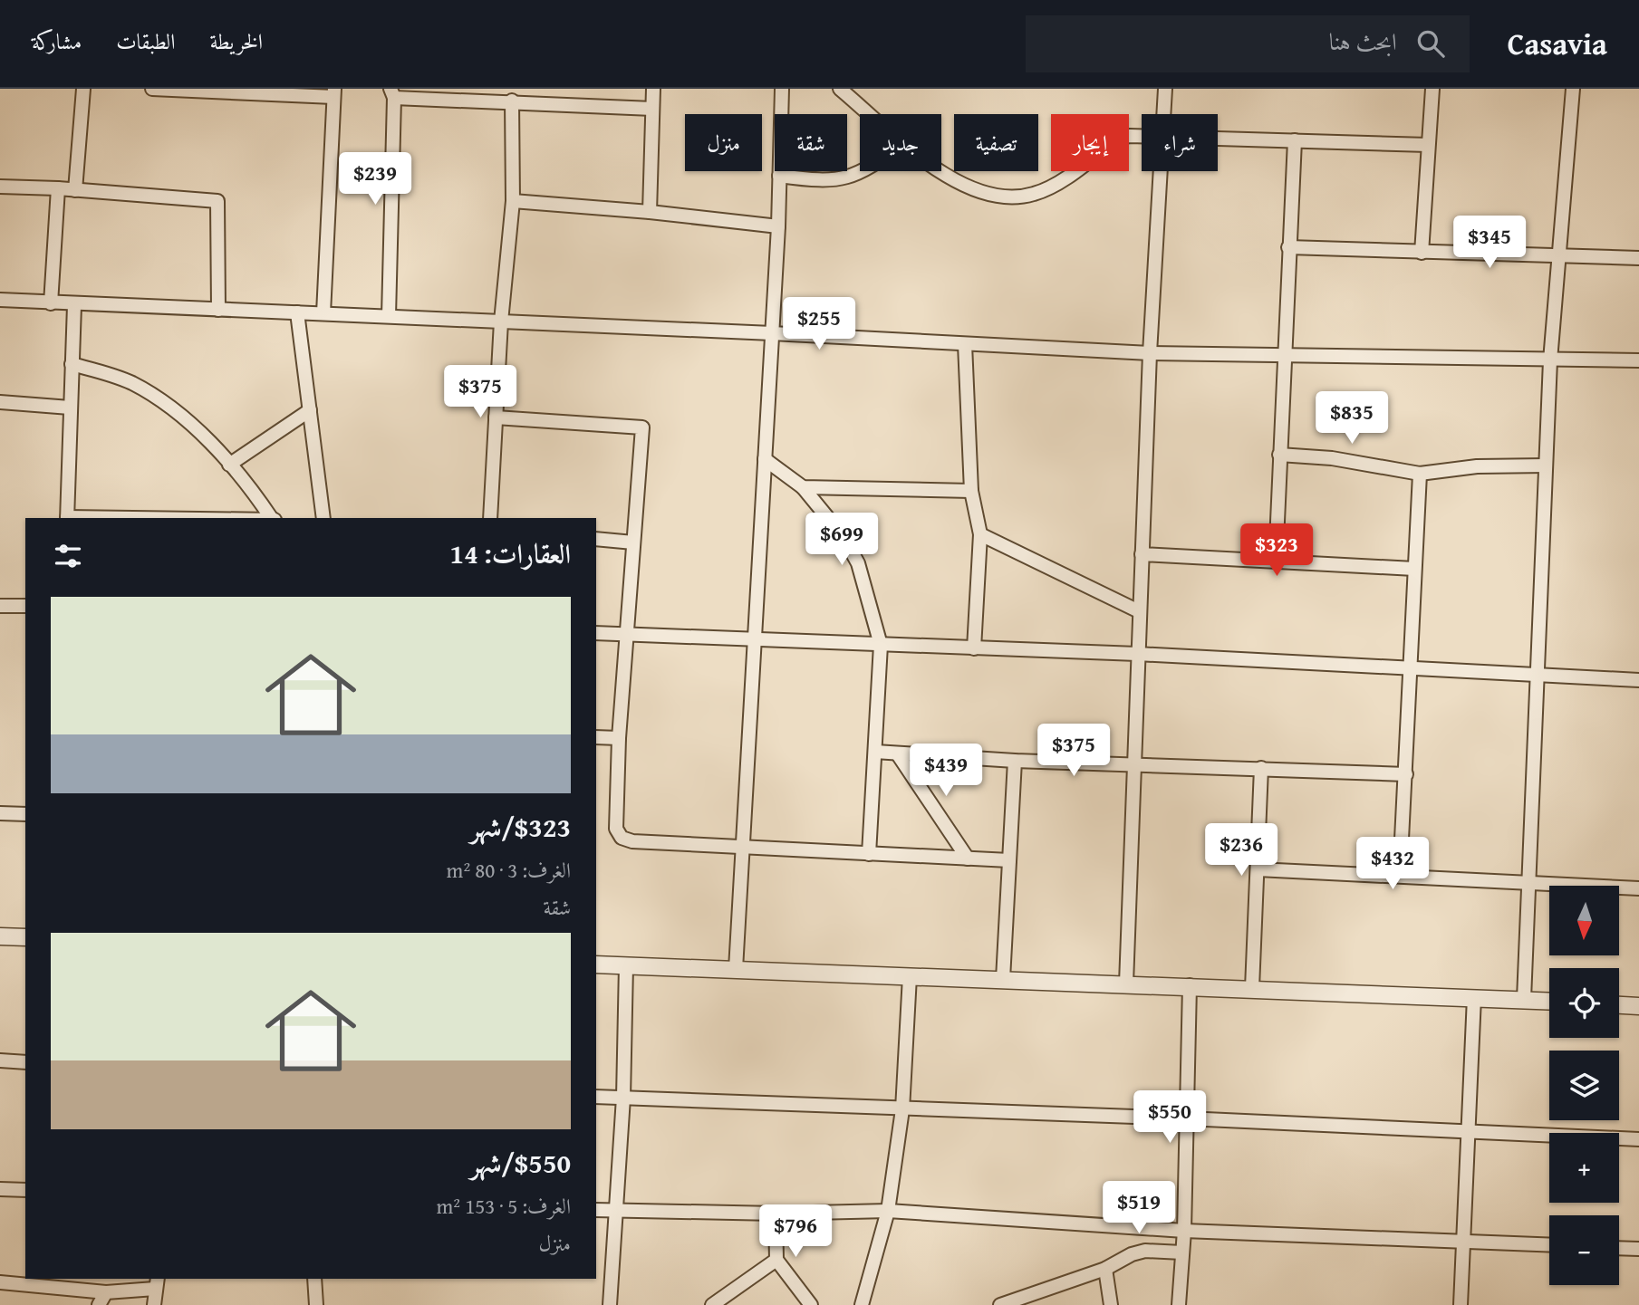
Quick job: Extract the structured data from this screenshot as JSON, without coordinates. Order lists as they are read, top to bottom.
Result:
{
  "north": "bottom",
  "page": {
    "header": "Casavia",
    "search": "ابحث هنا",
    "nav": ["الخريطة", "الطبقات", "مشاركة"],
    "chip": [
      "شراء",
      "إيجار",
      "تصفية",
      "جديد",
      "شقة",
      "منزل"
    ],
    "price": [
      "$239",
      "$345",
      "$255",
      "$375",
      "$835",
      "$699",
      "$323",
      "$375",
      "$439",
      "$236",
      "$432",
      "$550",
      "$519",
      "$796"
    ],
    "heading": "العقارات: 14",
    "list": [
      {
        "name": "$323/شهر",
        "note": "الغرف: 3 · 80 m² · شقة"
      },
      {
        "name": "$550/شهر",
        "note": "الغرف: 5 · 153 m² · منزل"
      }
    ],
    "map_buttons": ["+", "−"]
  }
}
